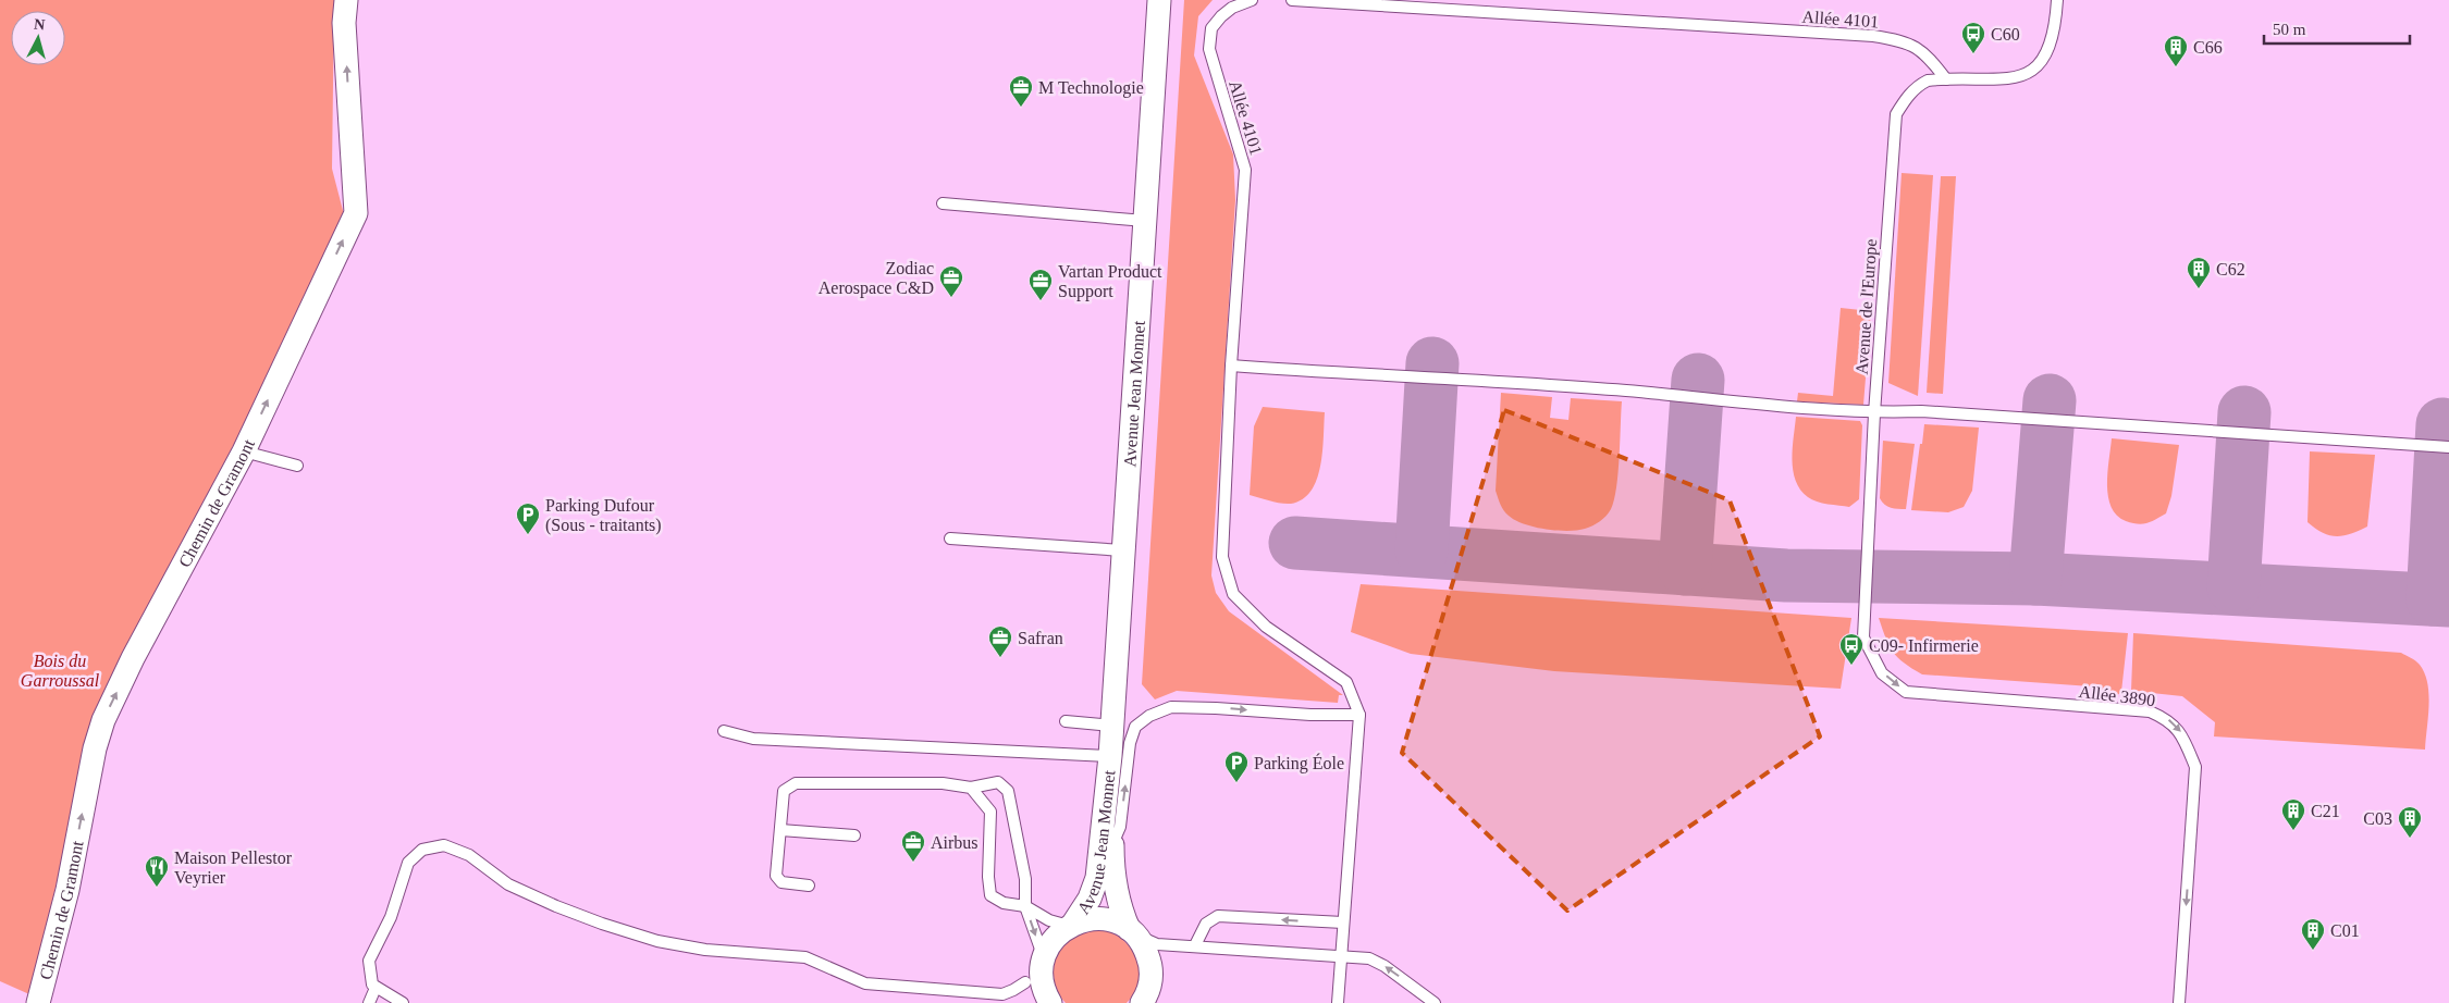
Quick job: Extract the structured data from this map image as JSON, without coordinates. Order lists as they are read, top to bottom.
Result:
{
  "streets": {
    "street": ["Avenue Jean Monnet", "Chemin de Gramont"],
    "lane": ["Allée 4101", "Avenue de l'Europe", "Allée 3890"]
  },
  "crossings": [
    ["Allée 4101", "Avenue de l'Europe"],
    ["Avenue de l'Europe", "Allée 3890"]
  ],
  "one_way": ["Chemin de Gramont"],
  "parks": ["Bois du Garroussal"],
  "places": {
    "bus stop": ["C60", "C09- Infirmerie"],
    "building": [
      "C66",
      "C62",
      "C21",
      "C03",
      "C01"
    ],
    "office": [
      "M Technologie",
      "Zodiac Aerospace C&D",
      "Vartan Product Support",
      "Safran",
      "Airbus"
    ],
    "parking": ["Parking Dufour (Sous - traitants)", "Parking Éole"],
    "restaurant": ["Maison Pellestor Veyrier"]
  },
  "scale_bar": "50 m",
  "north": "top"
}
